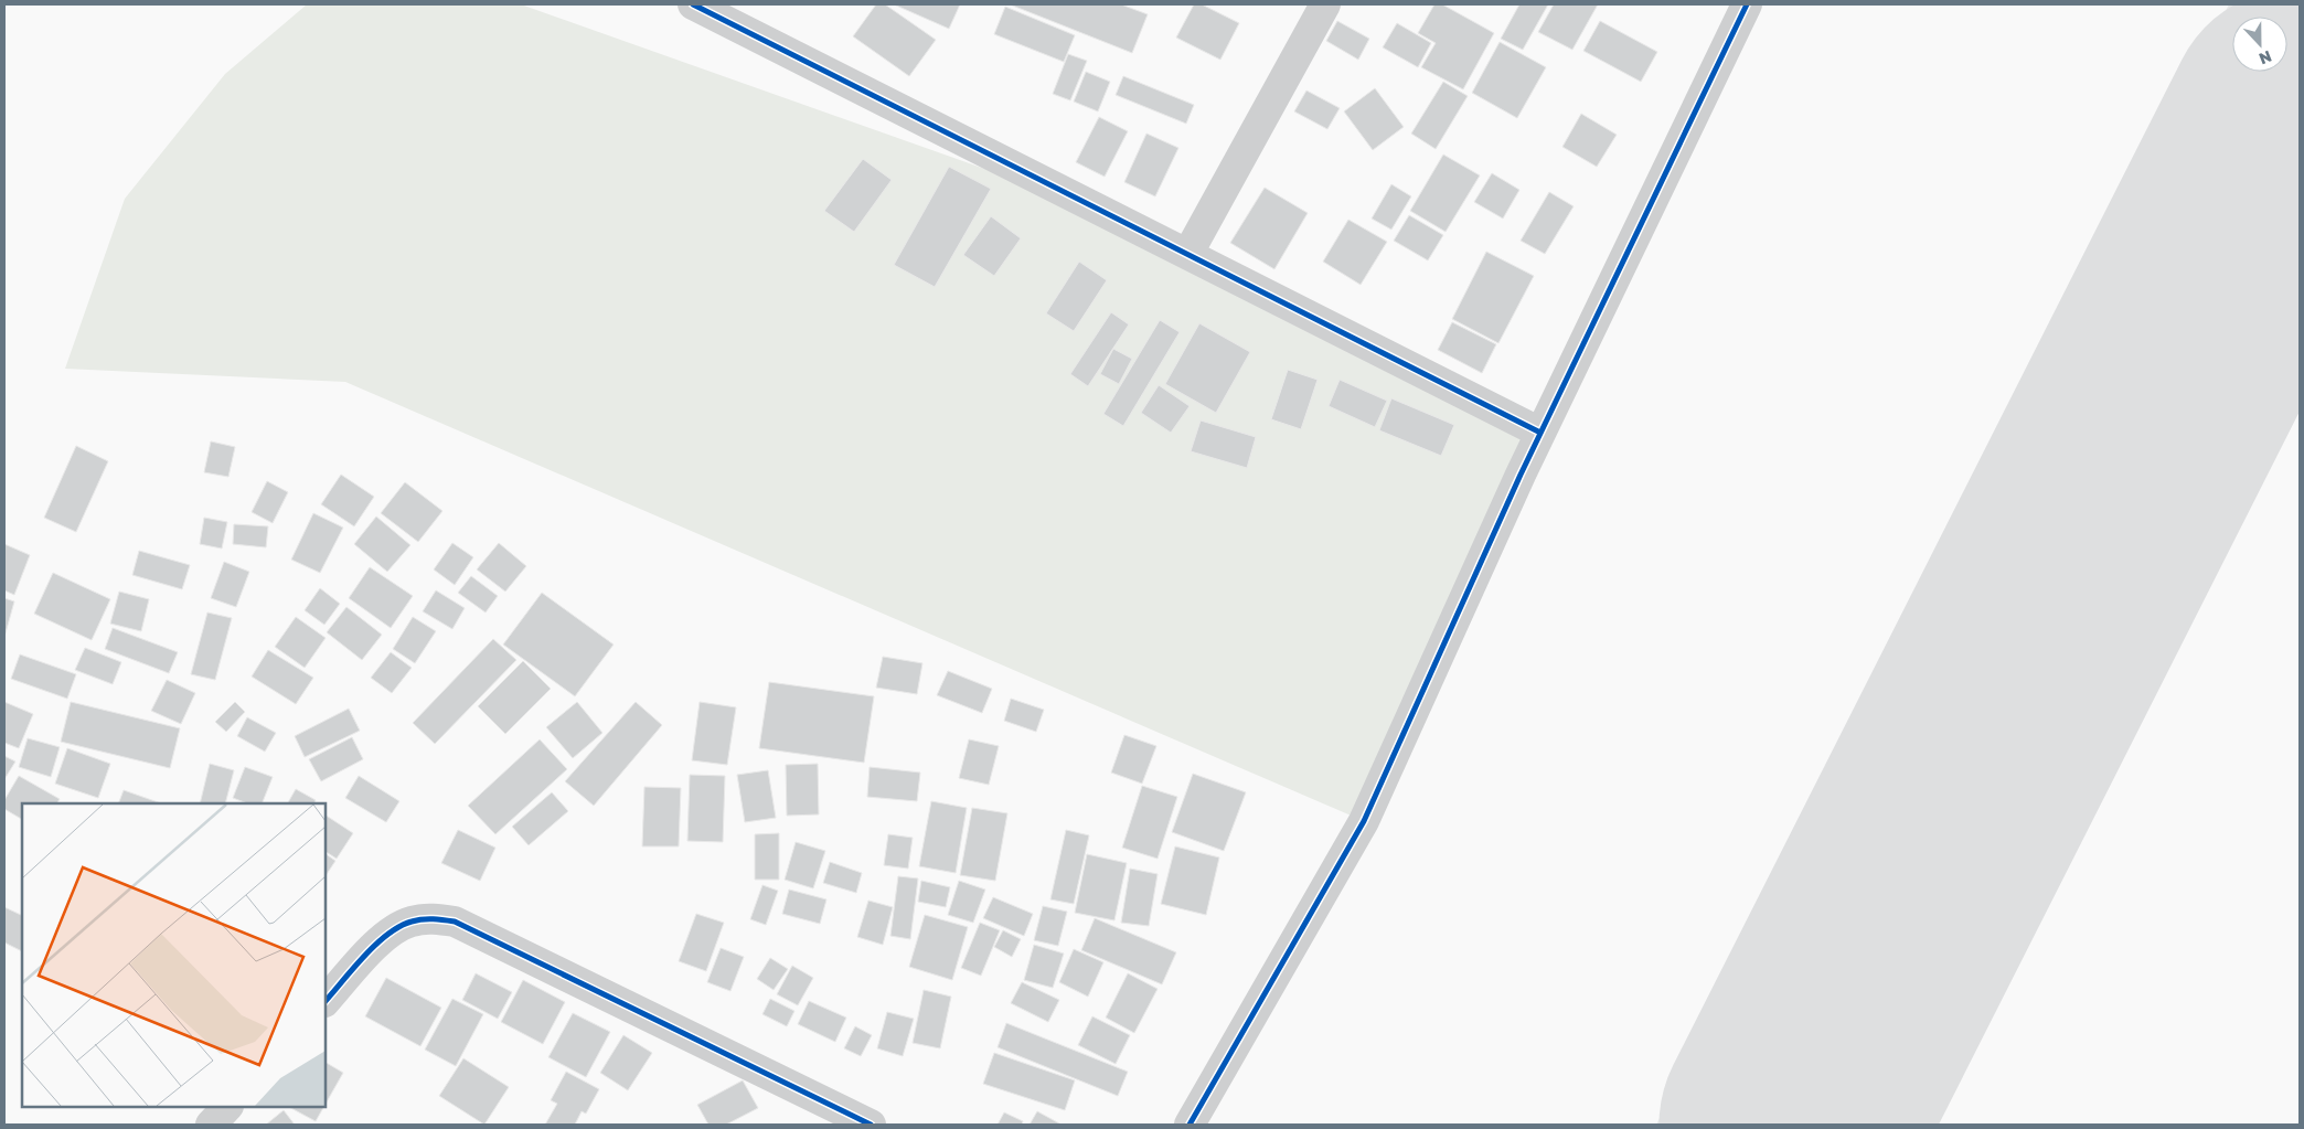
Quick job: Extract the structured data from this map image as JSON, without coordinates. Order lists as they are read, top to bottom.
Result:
{
  "north": "bottom"
}
